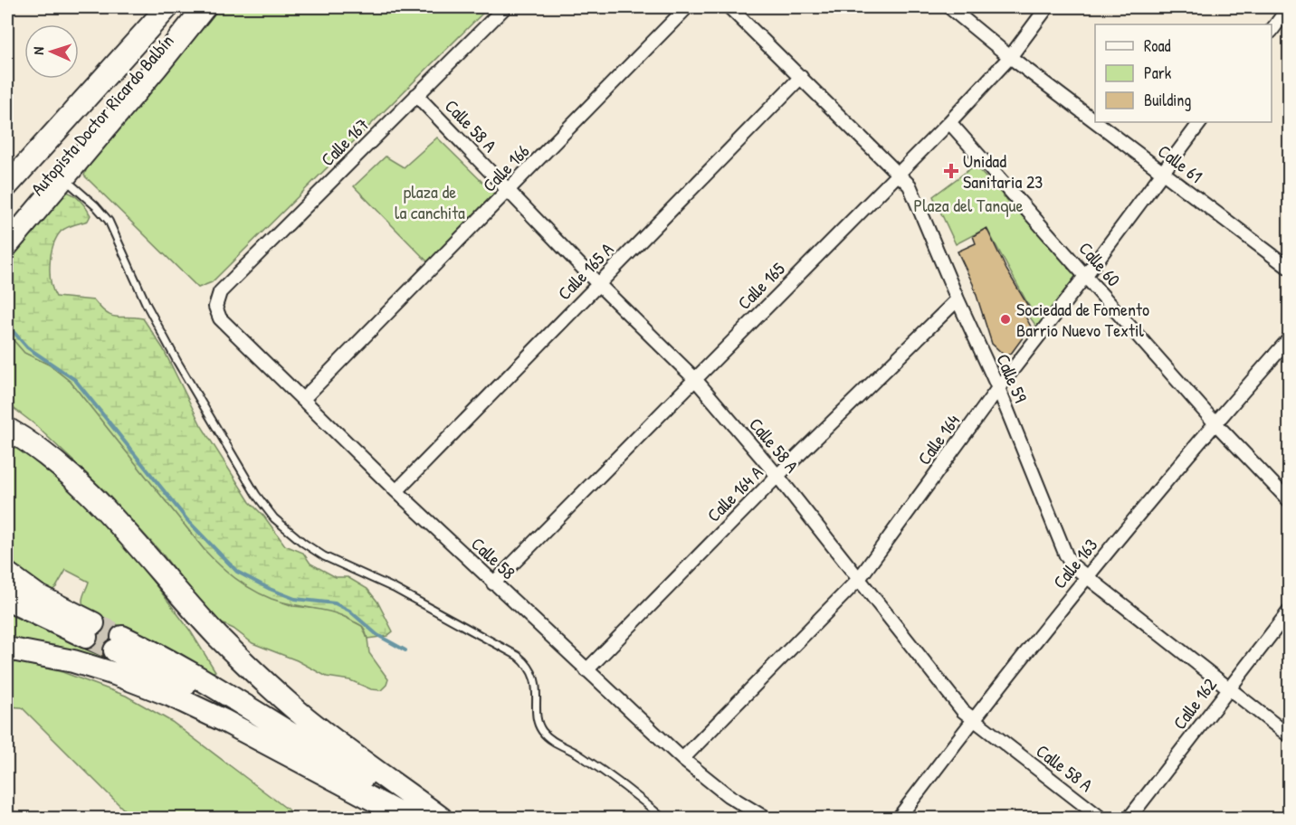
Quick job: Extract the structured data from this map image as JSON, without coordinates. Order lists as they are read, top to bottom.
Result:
{
  "streets": {
    "highway": ["Autopista Doctor Ricardo Balbín"],
    "street": [
      "Calle 58 A",
      "Calle 167",
      "Calle 61",
      "Calle 166",
      "Calle 60",
      "Calle 165 A",
      "Calle 165",
      "Calle 59",
      "Calle 164",
      "Calle 164 A",
      "Calle 58",
      "Calle 163",
      "Calle 162"
    ]
  },
  "crossings": [
    ["Calle 58 A", "Calle 167"],
    ["Calle 58 A", "Calle 166"],
    ["Calle 58 A", "Calle 165 A"],
    ["Calle 58 A", "Calle 165"],
    ["Calle 58 A", "Calle 164"],
    ["Calle 58 A", "Calle 164 A"],
    ["Calle 58 A", "Calle 163"],
    ["Calle 167", "Calle 58"],
    ["Calle 61", "Calle 165"],
    ["Calle 61", "Calle 164"],
    ["Calle 166", "Calle 58"],
    ["Calle 60", "Calle 165"],
    ["Calle 60", "Calle 164"],
    ["Calle 60", "Calle 163"],
    ["Calle 165 A", "Calle 59"],
    ["Calle 165 A", "Calle 58"],
    ["Calle 165", "Calle 59"],
    ["Calle 165", "Calle 58"],
    ["Calle 59", "Calle 164"],
    ["Calle 59", "Calle 164 A"],
    ["Calle 59", "Calle 163"],
    ["Calle 59", "Calle 162"],
    ["Calle 164", "Calle 58"],
    ["Calle 164 A", "Calle 58"]
  ],
  "parks": ["plaza de la canchita", "Plaza del Tanque"],
  "places": {
    "health": ["Unidad Sanitaria 23"],
    "other": ["Sociedad de Fomento Barrio Nuevo Textil"]
  },
  "legend": ["Road", "Park", "Building"],
  "north": "left"
}
